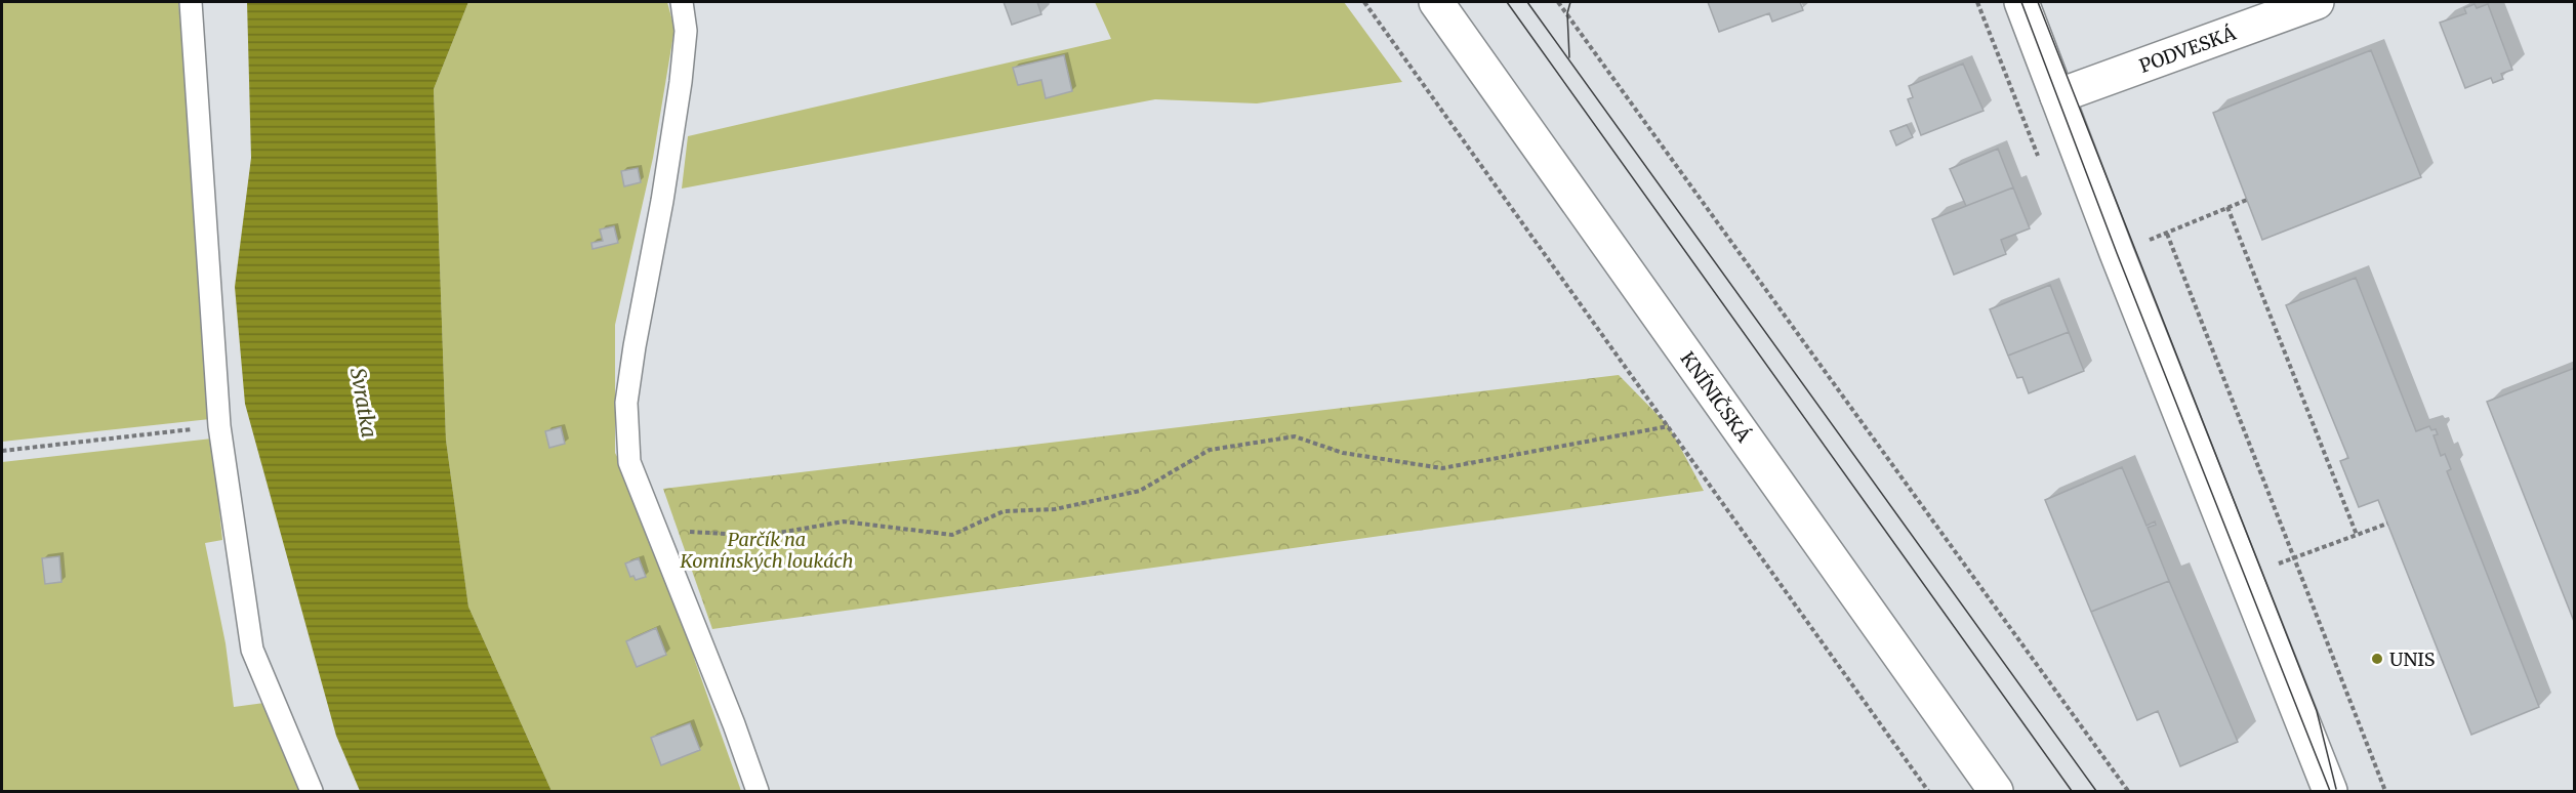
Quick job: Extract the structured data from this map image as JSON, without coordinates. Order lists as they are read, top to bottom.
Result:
{
  "streets": {
    "street": ["PODVESKÁ", "KNÍNIČSKÁ"]
  },
  "water": ["Svratka"],
  "parks": ["Parčík na Komínských loukách"],
  "places": ["UNIS"]
}
